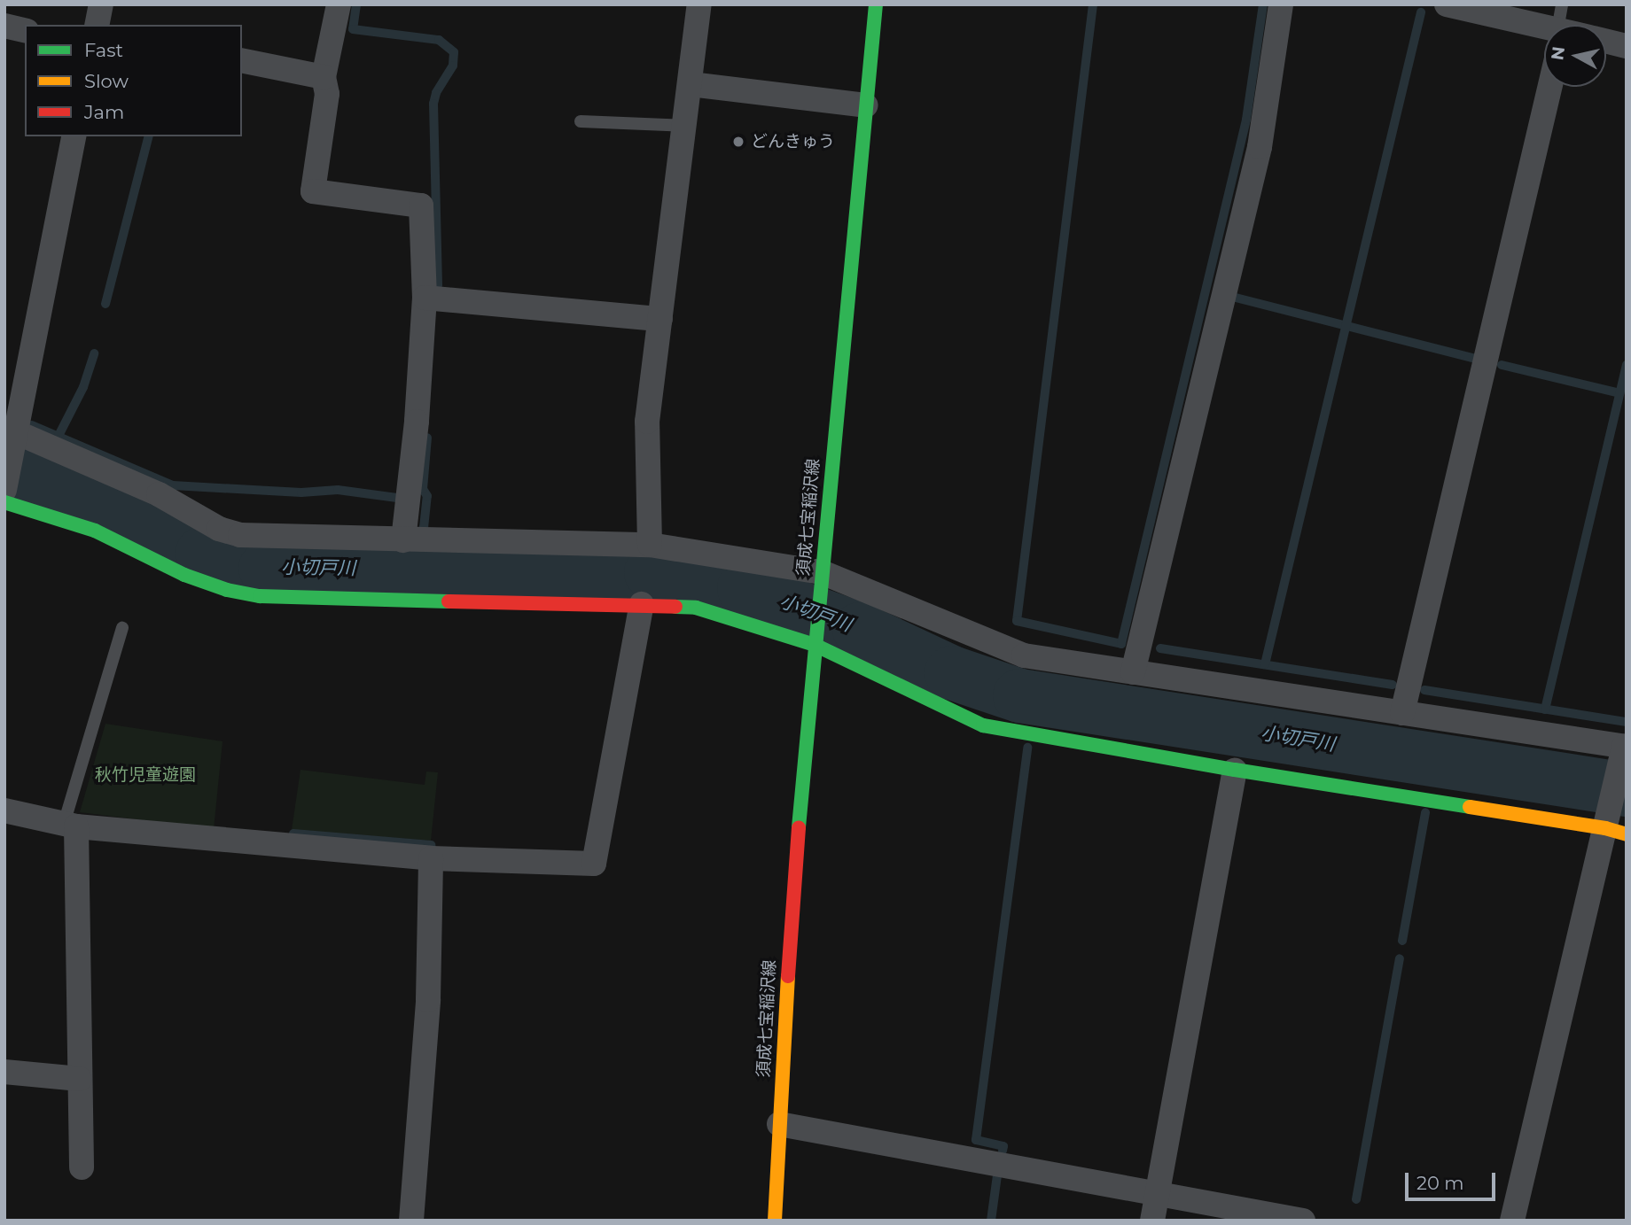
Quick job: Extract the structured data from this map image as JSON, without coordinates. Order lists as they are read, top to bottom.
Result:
{
  "streets": {
    "street": ["須成七宝稲沢線"]
  },
  "water": ["小切戸川"],
  "parks": ["秋竹児童遊園"],
  "places": ["どんきゅう"],
  "legend": ["Fast", "Slow", "Jam"],
  "scale_bar": "20 m",
  "north": "left"
}
